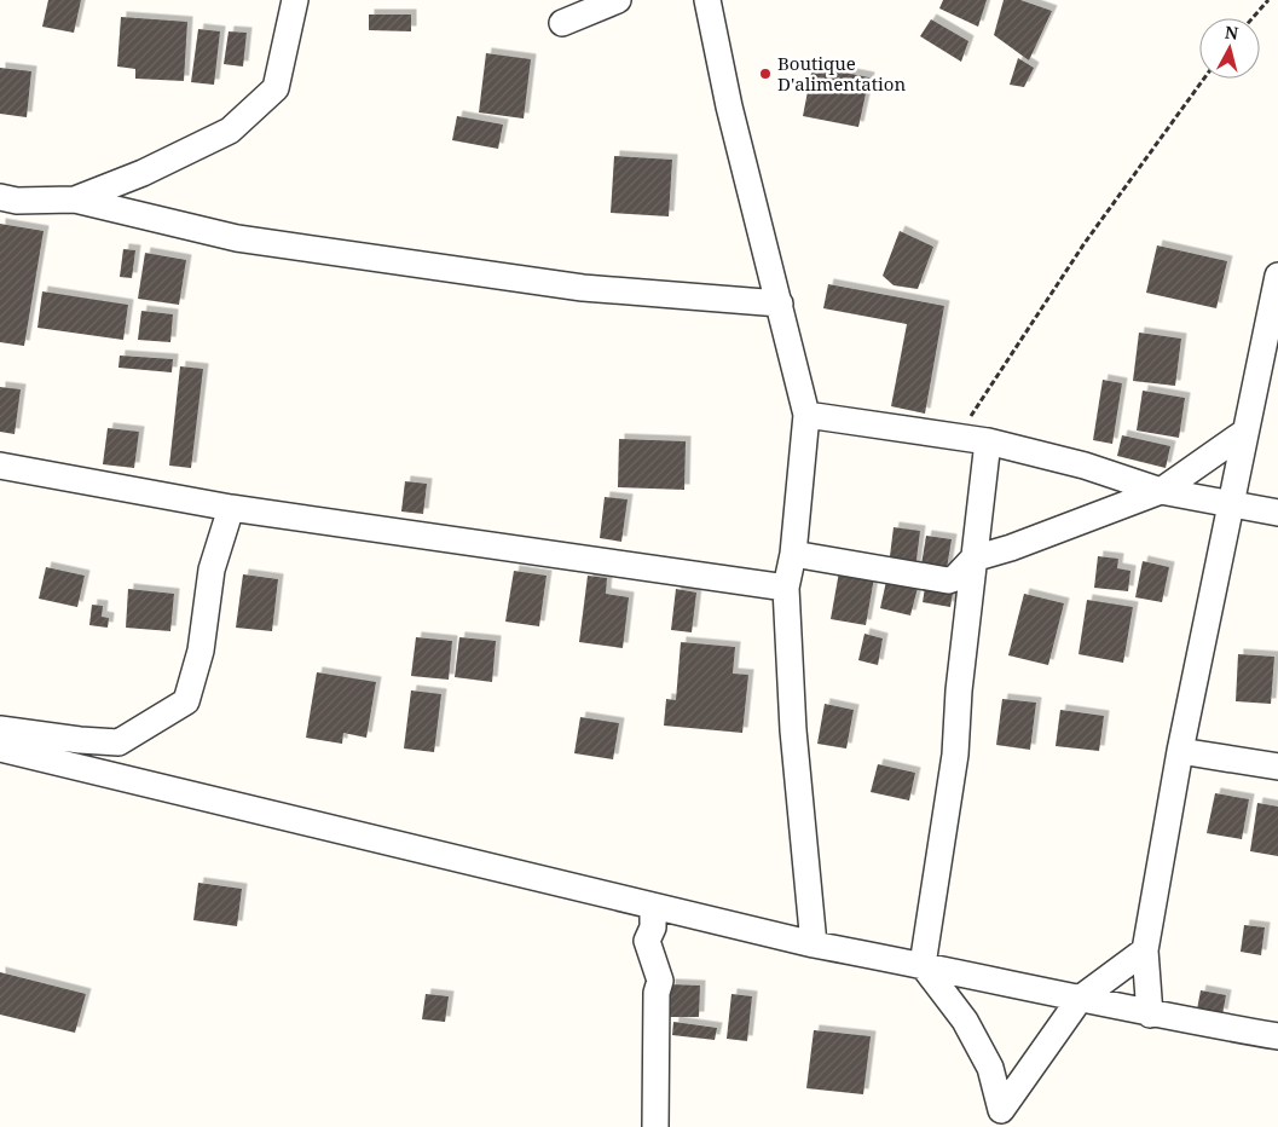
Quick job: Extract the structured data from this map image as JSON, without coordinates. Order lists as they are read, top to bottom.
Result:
{
  "places": ["Boutique D'alimentation"],
  "north": "top"
}
